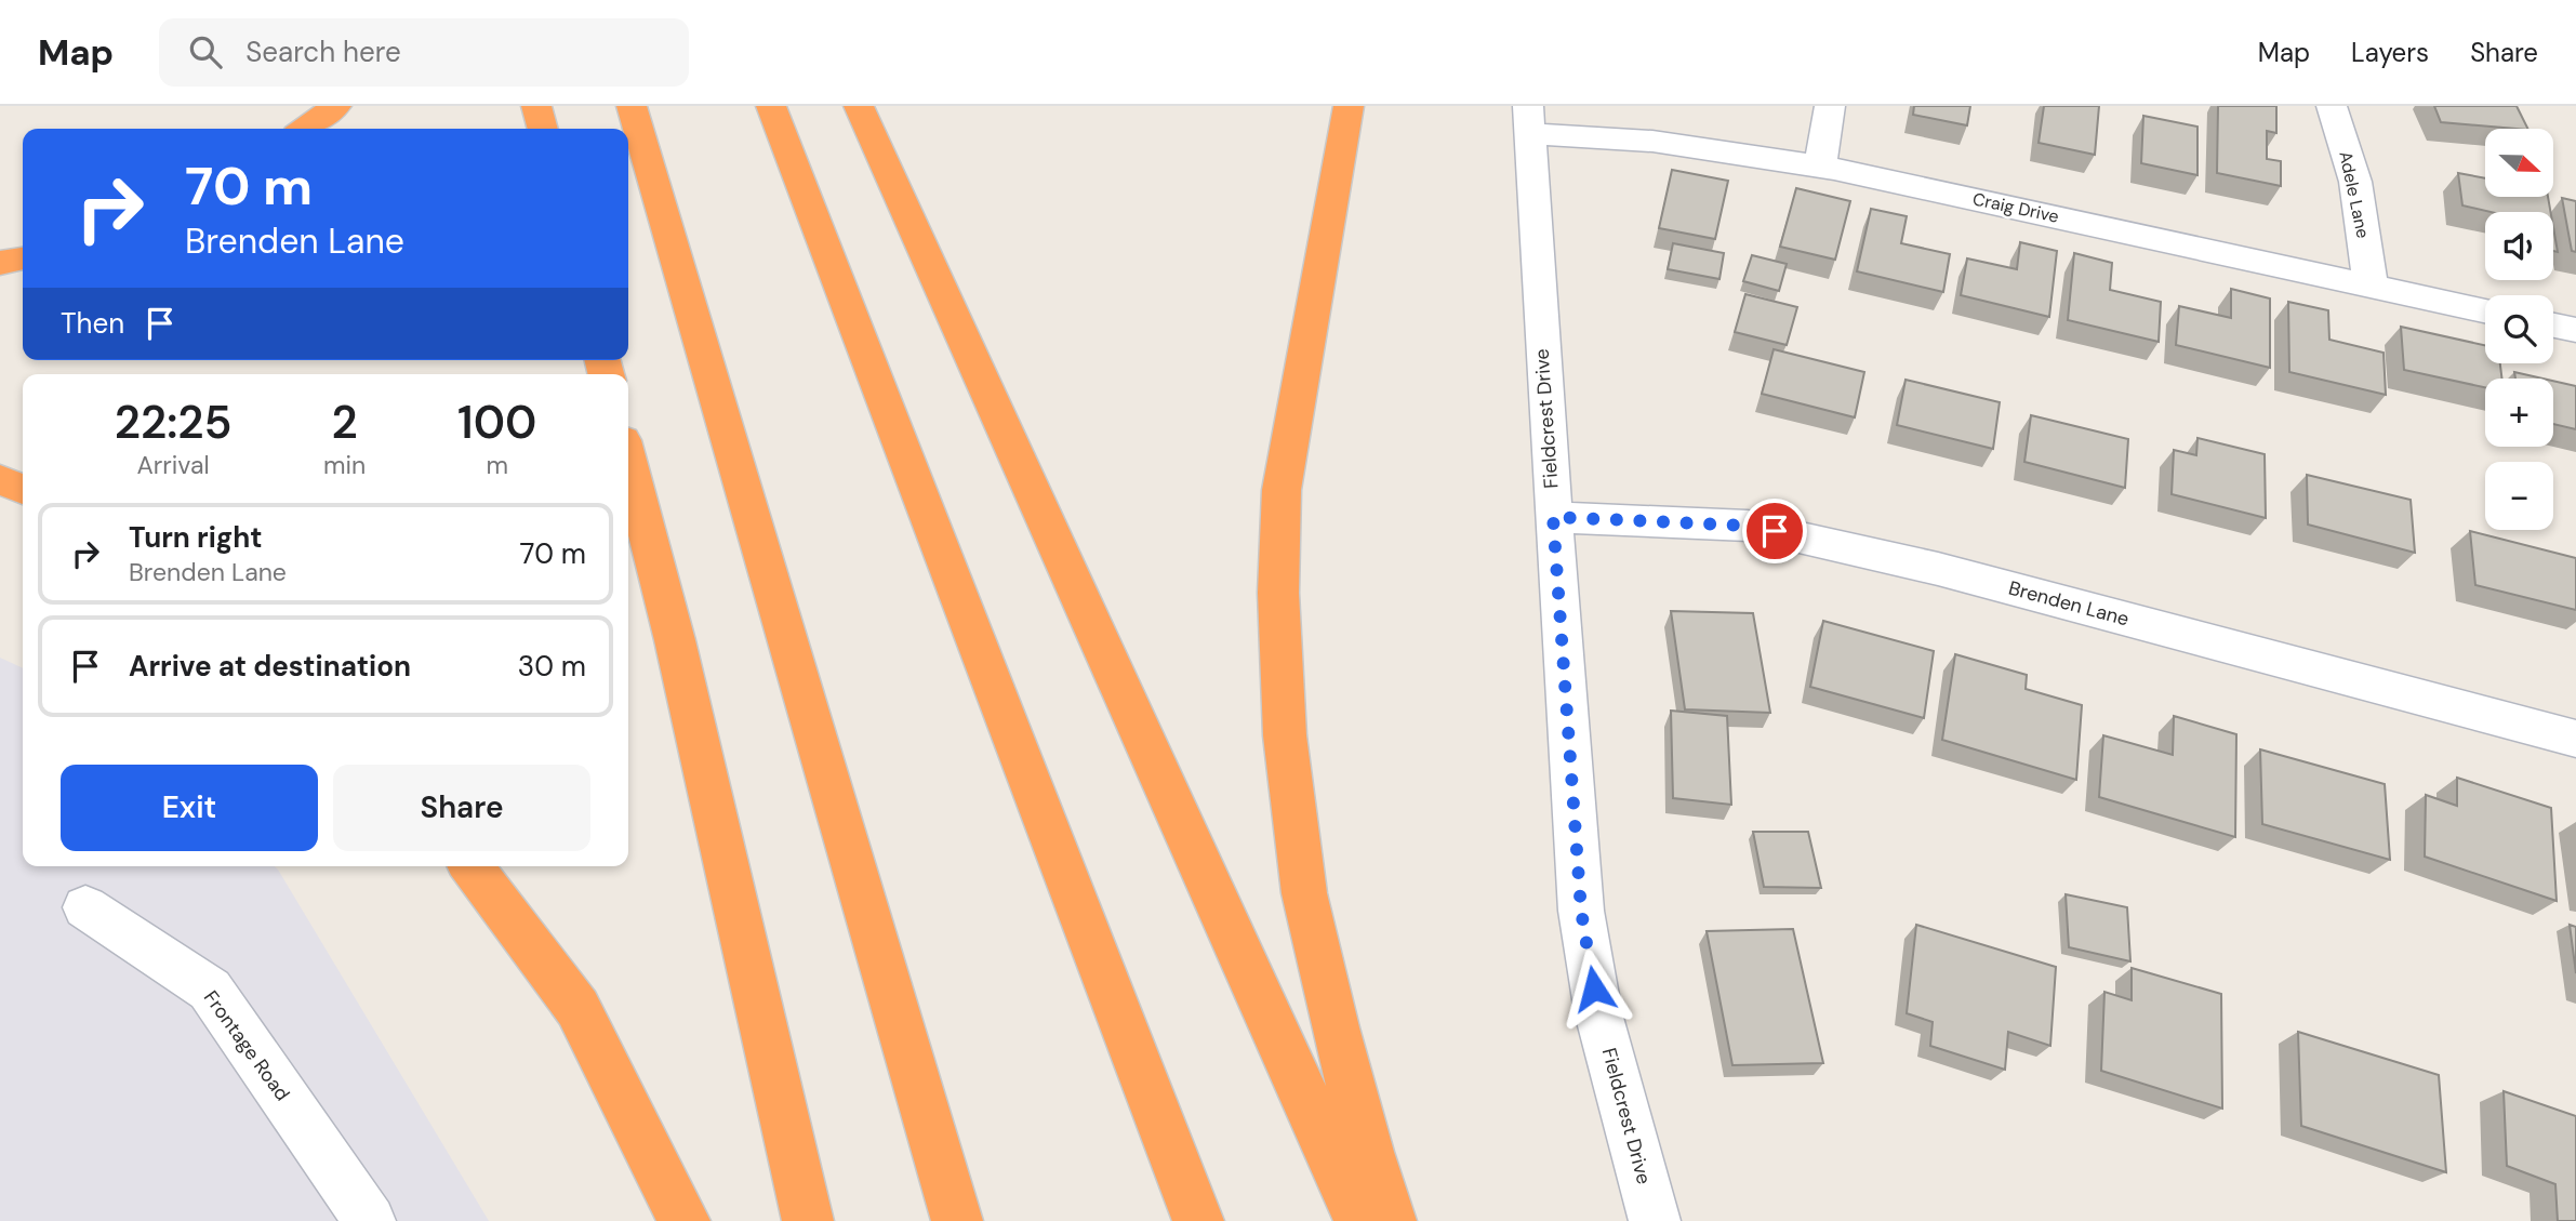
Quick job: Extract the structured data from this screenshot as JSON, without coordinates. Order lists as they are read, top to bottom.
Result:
{
  "streets": {
    "street": [
      "Adele Lane",
      "Craig Drive",
      "Fieldcrest Drive",
      "Brenden Lane",
      "Frontage Road"
    ]
  },
  "crossings": [
    ["Adele Lane", "Craig Drive"],
    ["Craig Drive", "Fieldcrest Drive"],
    ["Fieldcrest Drive", "Brenden Lane"]
  ],
  "north": "right",
  "page": {
    "header": "Map",
    "search": "Search here",
    "nav": ["Map", "Layers", "Share"],
    "map_buttons": ["+", "−"],
    "turn": ["70 m", "Brenden Lane"],
    "then": "Then",
    "eta": [
      "22:25",
      "Arrival",
      "2",
      "min",
      "100",
      "m"
    ],
    "list": [
      {
        "name": "Turn right",
        "note": "Brenden Lane",
        "value": "70 m"
      },
      {
        "name": "Arrive at destination",
        "value": "30 m"
      }
    ],
    "buttons": ["Exit", "Share"]
  }
}
